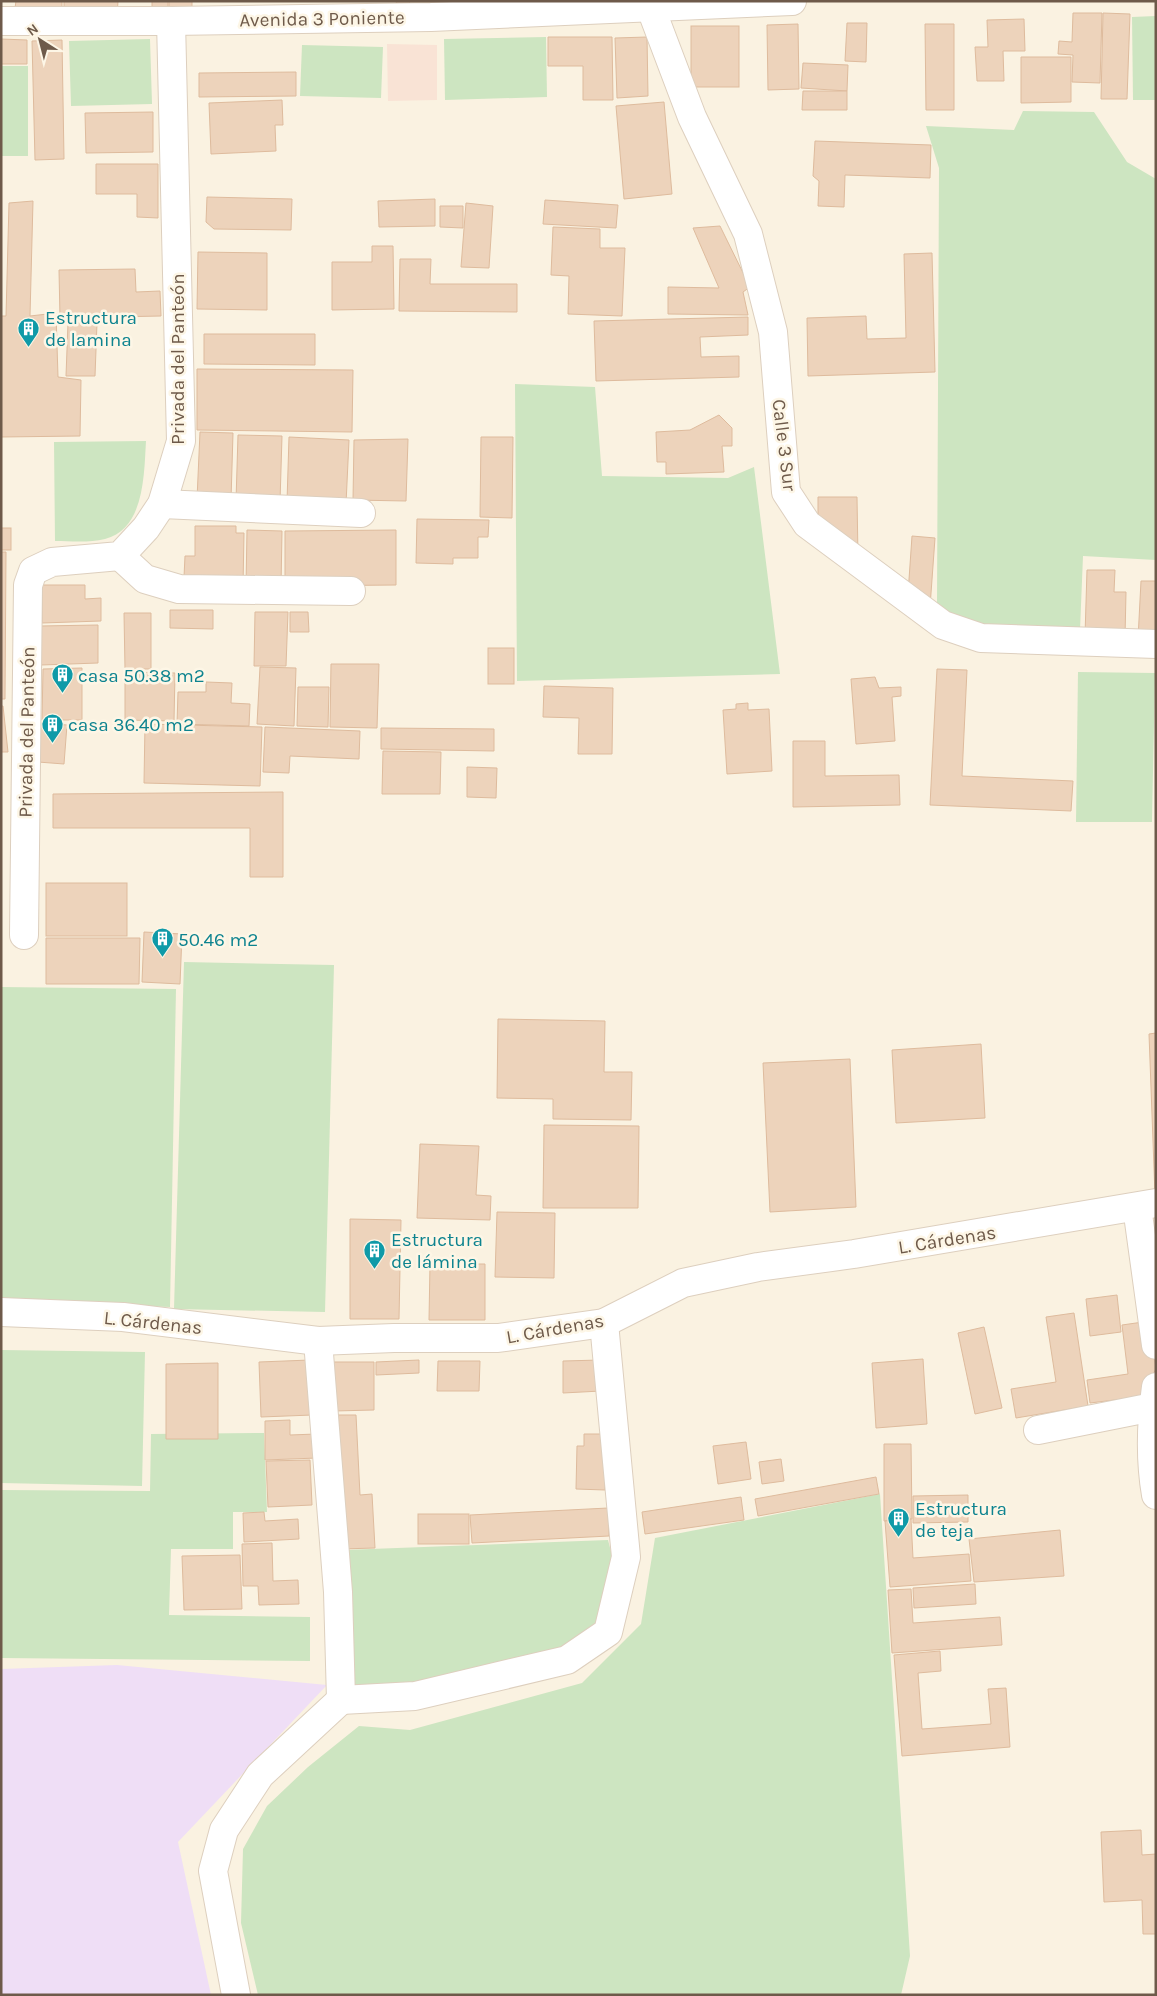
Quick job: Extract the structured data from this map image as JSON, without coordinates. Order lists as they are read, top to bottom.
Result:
{
  "streets": {
    "street": [
      "Avenida 3 Poniente",
      "Privada del Panteón",
      "Calle 3 Sur",
      "L. Cárdenas"
    ]
  },
  "crossings": [
    ["Avenida 3 Poniente", "Privada del Panteón"],
    ["Avenida 3 Poniente", "Calle 3 Sur"]
  ],
  "places": {
    "building": [
      "Estructura de lamina",
      "casa 50.38 m2",
      "casa 36.40 m2",
      "50.46 m2",
      "Estructura de lámina",
      "Estructura de teja"
    ]
  },
  "north": "top left"
}
